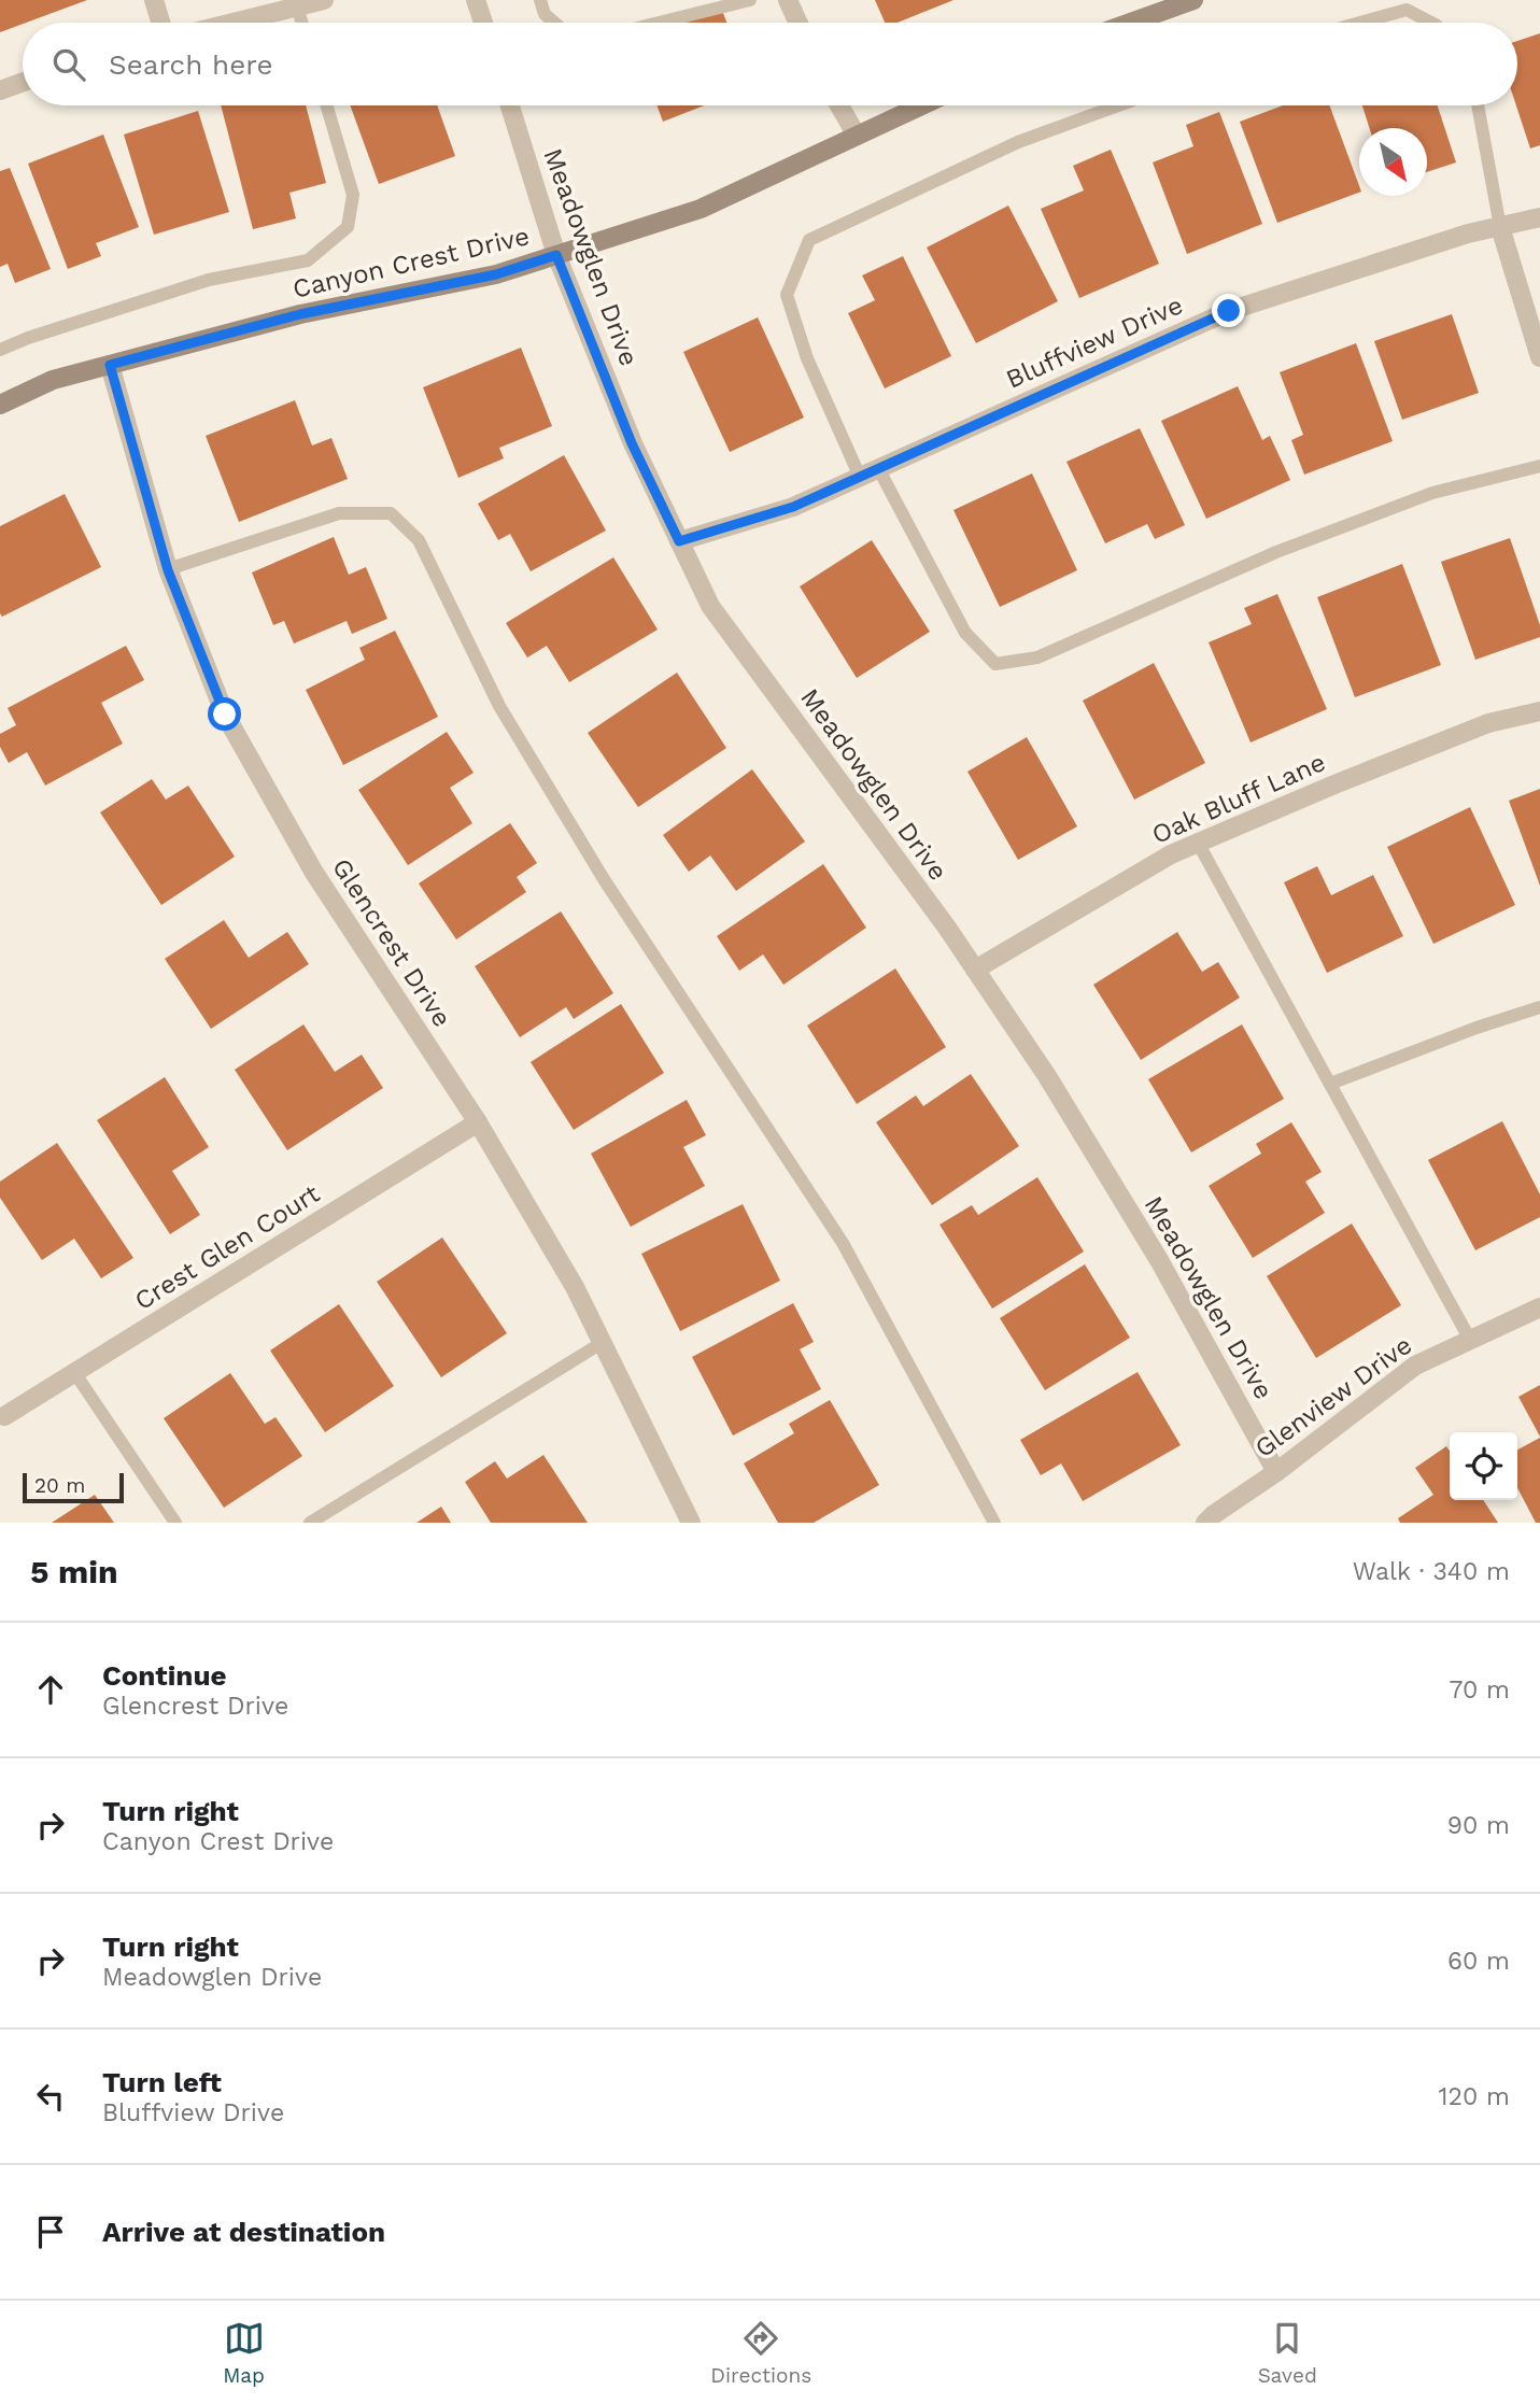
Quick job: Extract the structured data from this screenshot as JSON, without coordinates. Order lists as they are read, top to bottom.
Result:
{
  "streets": {
    "street": [
      "Meadowglen Drive",
      "Canyon Crest Drive",
      "Bluffview Drive",
      "Oak Bluff Lane",
      "Glencrest Drive",
      "Crest Glen Court",
      "Glenview Drive"
    ]
  },
  "crossings": [
    ["Meadowglen Drive", "Canyon Crest Drive"],
    ["Meadowglen Drive", "Bluffview Drive"],
    ["Meadowglen Drive", "Oak Bluff Lane"],
    ["Meadowglen Drive", "Glenview Drive"],
    ["Canyon Crest Drive", "Glencrest Drive"],
    ["Glencrest Drive", "Crest Glen Court"]
  ],
  "scale_bar": "20 m",
  "north": "bottom right",
  "page": {
    "search": "Search here",
    "scale": "20 m",
    "heading": ["5 min", "Walk · 340 m"],
    "list": [
      ["Continue", "Glencrest Drive", "70 m"],
      ["Turn right", "Canyon Crest Drive", "90 m"],
      ["Turn right", "Meadowglen Drive", "60 m"],
      ["Turn left", "Bluffview Drive", "120 m"],
      "Arrive at destination"
    ],
    "nav": ["Map", "Directions", "Saved"]
  }
}
